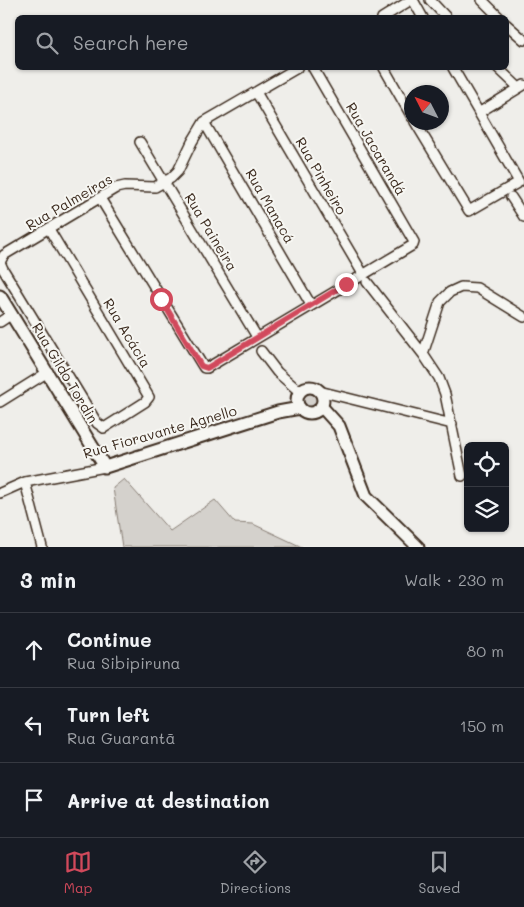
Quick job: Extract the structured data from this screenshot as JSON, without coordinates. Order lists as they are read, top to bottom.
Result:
{
  "streets": {
    "main road": ["Rua Gildo Tordin", "Rua Fioravante Agnello"],
    "street": [
      "Rua Jacarandá",
      "Rua Pinheiro",
      "Rua Palmeiras",
      "Rua Manacá",
      "Rua Paineira",
      "Rua Acácia"
    ]
  },
  "crossings": [
    ["Rua Jacarandá", "Rua Pinheiro"],
    ["Rua Palmeiras", "Rua Paineira"],
    ["Rua Palmeiras", "Rua Acácia"],
    ["Rua Gildo Tordin", "Rua Fioravante Agnello"]
  ],
  "north": "top left",
  "page": {
    "search": "Search here",
    "heading": ["3 min", "Walk · 230 m"],
    "list": [
      ["Continue", "Rua Sibipiruna", "80 m"],
      ["Turn left", "Rua Guarantã", "150 m"],
      "Arrive at destination"
    ],
    "nav": ["Map", "Directions", "Saved"]
  }
}
